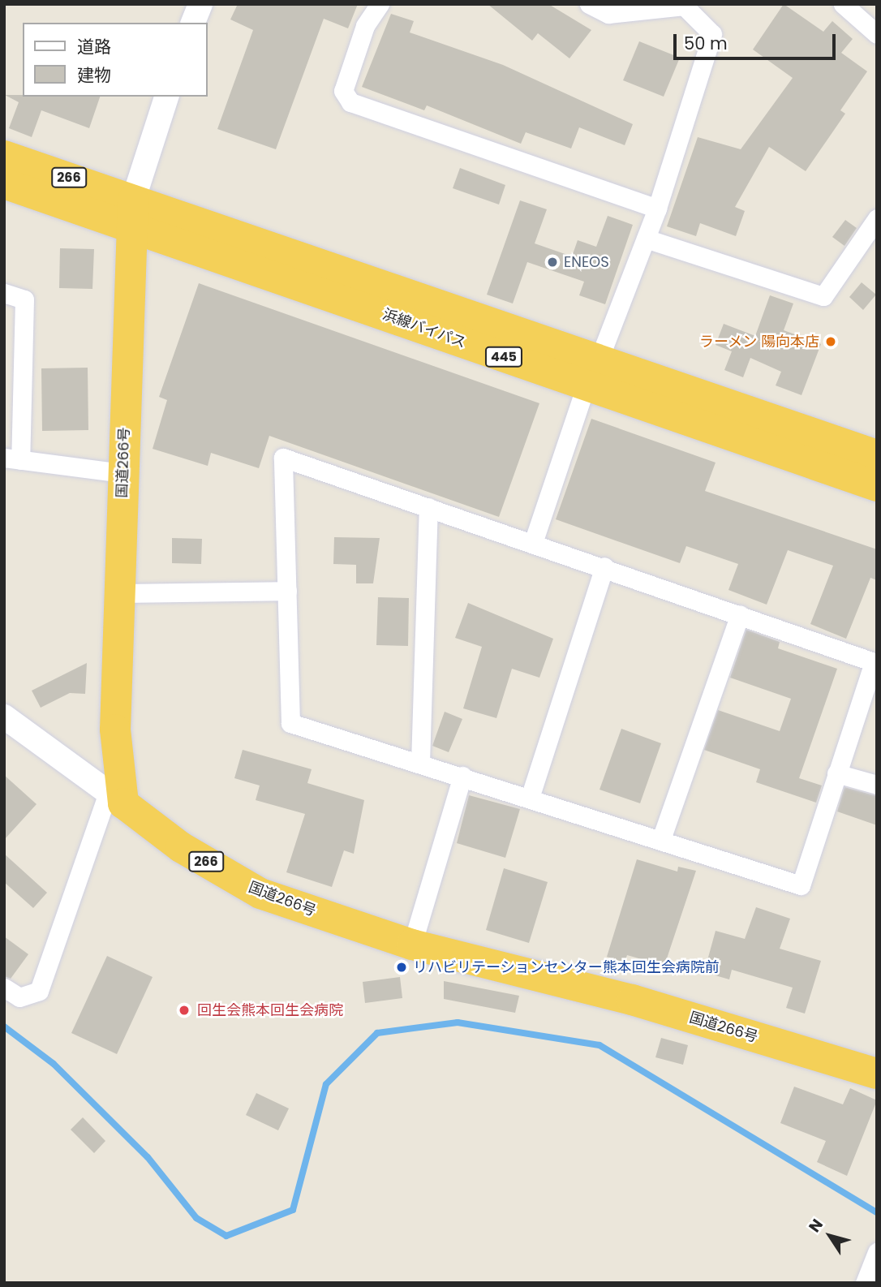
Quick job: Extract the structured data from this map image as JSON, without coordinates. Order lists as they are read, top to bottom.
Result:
{
  "streets": {
    "highway": [
      "266",
      "浜線バイパス",
      "445",
      "国道266号"
    ]
  },
  "crossings": [
    ["浜線バイパス", "国道266号"]
  ],
  "places": [
    "ENEOS",
    "ラーメン 陽向本店",
    "リハビリテーションセンター熊本回生会病院前",
    "回生会熊本回生会病院"
  ],
  "legend": ["道路", "建物"],
  "scale_bar": "50 m",
  "north": "top left"
}
